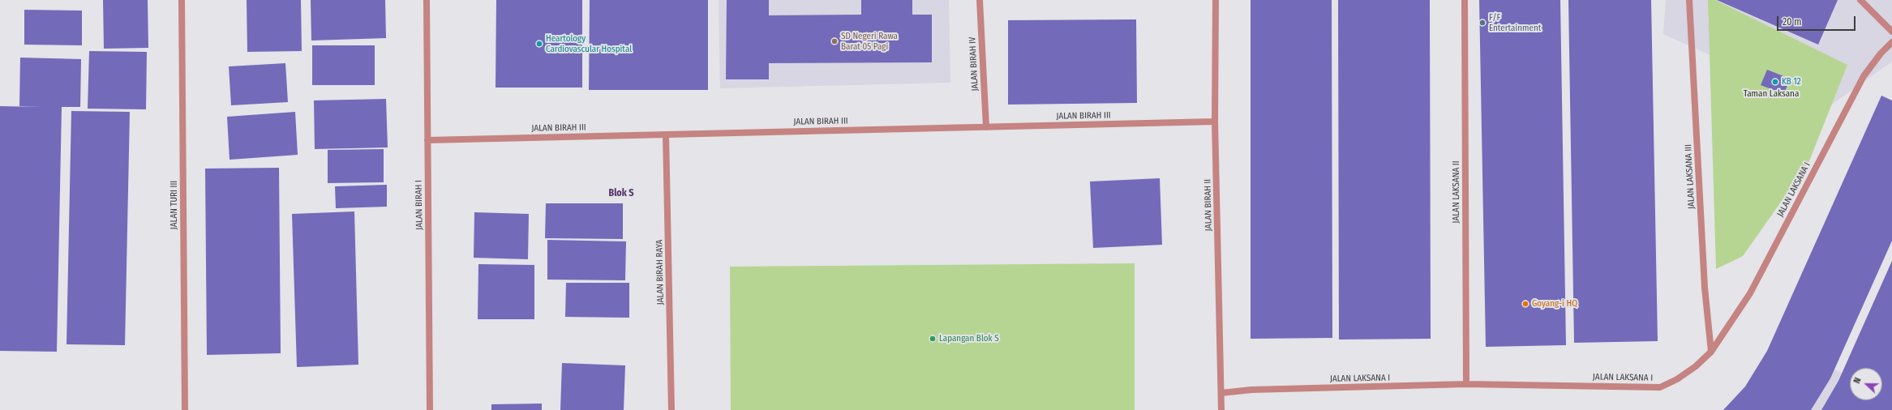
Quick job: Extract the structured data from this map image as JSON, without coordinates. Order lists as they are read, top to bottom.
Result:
{
  "streets": {
    "street": [
      "JALAN BIRAH IV",
      "JALAN BIRAH III",
      "JALAN LAKSANA III",
      "JALAN LAKSANA I",
      "JALAN LAKSANA II",
      "JALAN TURI III",
      "JALAN BIRAH I",
      "JALAN BIRAH II",
      "JALAN BIRAH RAYA"
    ]
  },
  "crossings": [
    ["JALAN BIRAH IV", "JALAN BIRAH III"],
    ["JALAN BIRAH III", "JALAN BIRAH I"],
    ["JALAN BIRAH III", "JALAN BIRAH II"],
    ["JALAN BIRAH III", "JALAN BIRAH RAYA"],
    ["JALAN LAKSANA III", "JALAN LAKSANA I"],
    ["JALAN LAKSANA I", "JALAN LAKSANA II"],
    ["JALAN LAKSANA I", "JALAN BIRAH II"]
  ],
  "districts": ["Blok S"],
  "parks": ["Taman Laksana"],
  "places": [
    "F/F Entertainment",
    "SD Negeri Rawa Barat 05 Pagi",
    "Heartology Cardiovascular Hospital",
    "KB 12",
    "Goyang-i HQ",
    "Lapangan Blok S"
  ],
  "scale_bar": "20 m",
  "north": "left"
}
